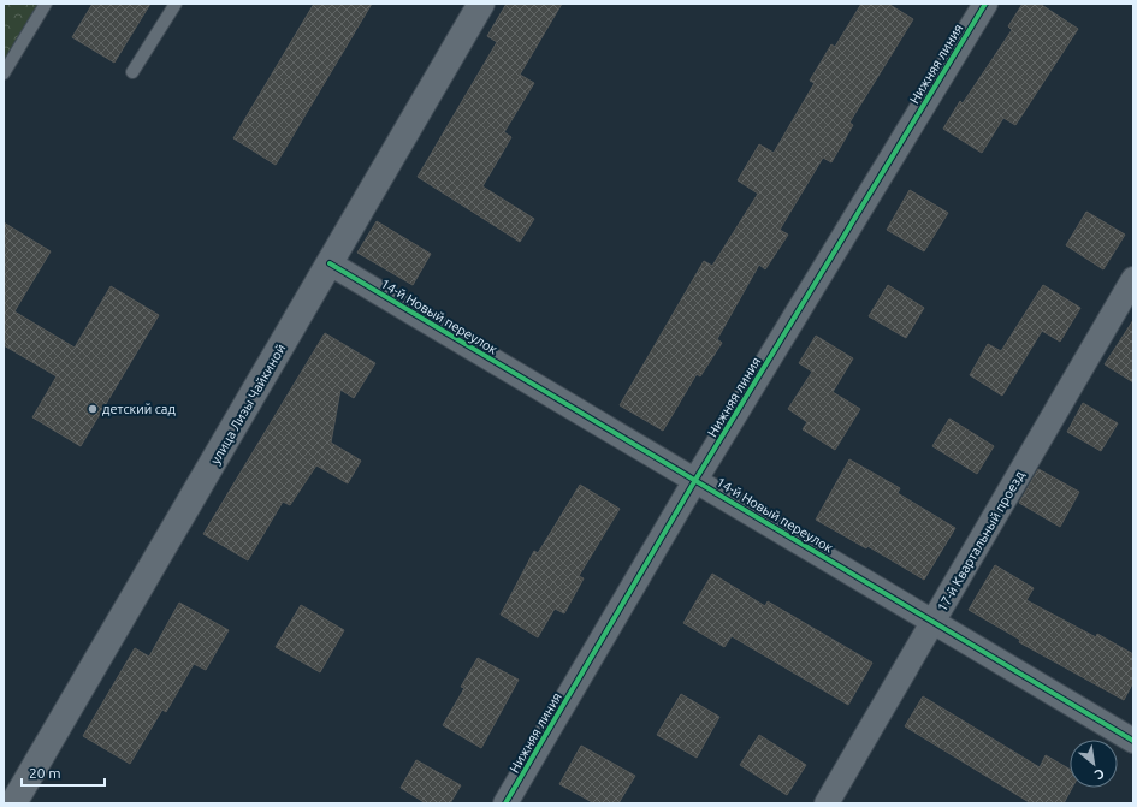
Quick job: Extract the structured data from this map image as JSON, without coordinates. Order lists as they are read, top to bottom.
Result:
{
  "streets": {
    "main road": ["улица Лизы Чайкиной"],
    "street": ["Нижняя линия", "14-й Новый переулок", "17-й Квартальный проезд"]
  },
  "crossings": [
    ["Нижняя линия", "14-й Новый переулок"],
    ["14-й Новый переулок", "улица Лизы Чайкиной"],
    ["14-й Новый переулок", "17-й Квартальный проезд"]
  ],
  "places": ["детский сад"],
  "scale_bar": "20 m",
  "north": "bottom right"
}
